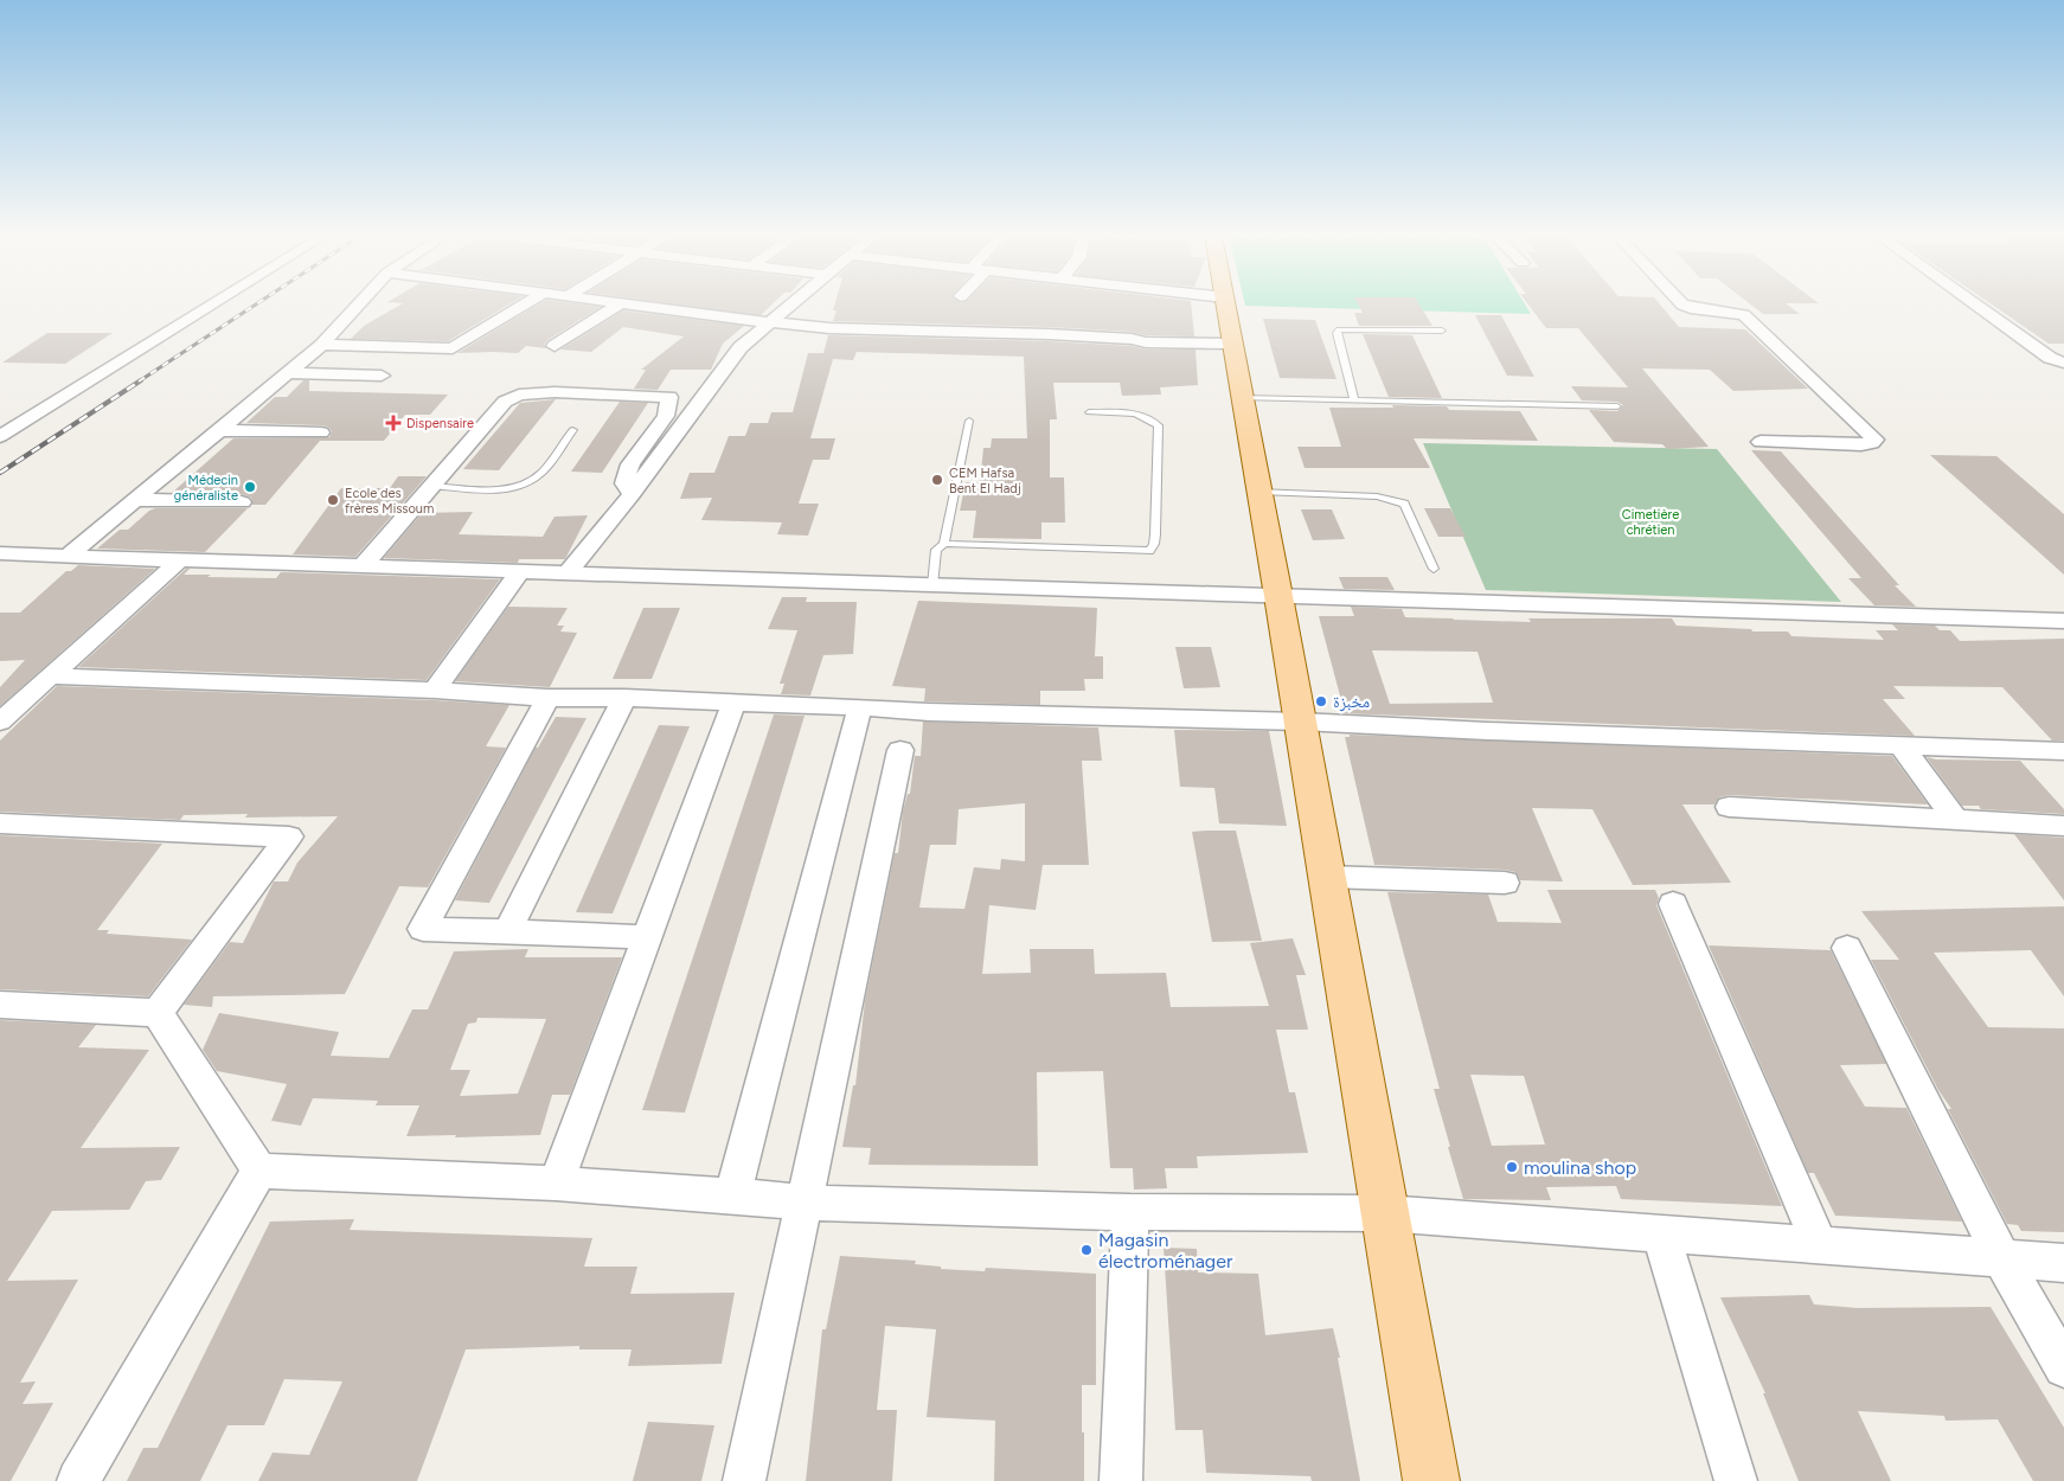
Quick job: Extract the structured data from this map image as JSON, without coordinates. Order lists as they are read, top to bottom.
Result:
{
  "parks": ["Cimetière chrétien"],
  "places": {
    "health": ["Dispensaire"],
    "other": [
      "CEM Hafsa Bent El Hadj",
      "Médecin généraliste",
      "Ecole des frères Missoum",
      "مخبزة",
      "moulina shop",
      "Magasin électroménager"
    ]
  }
}
